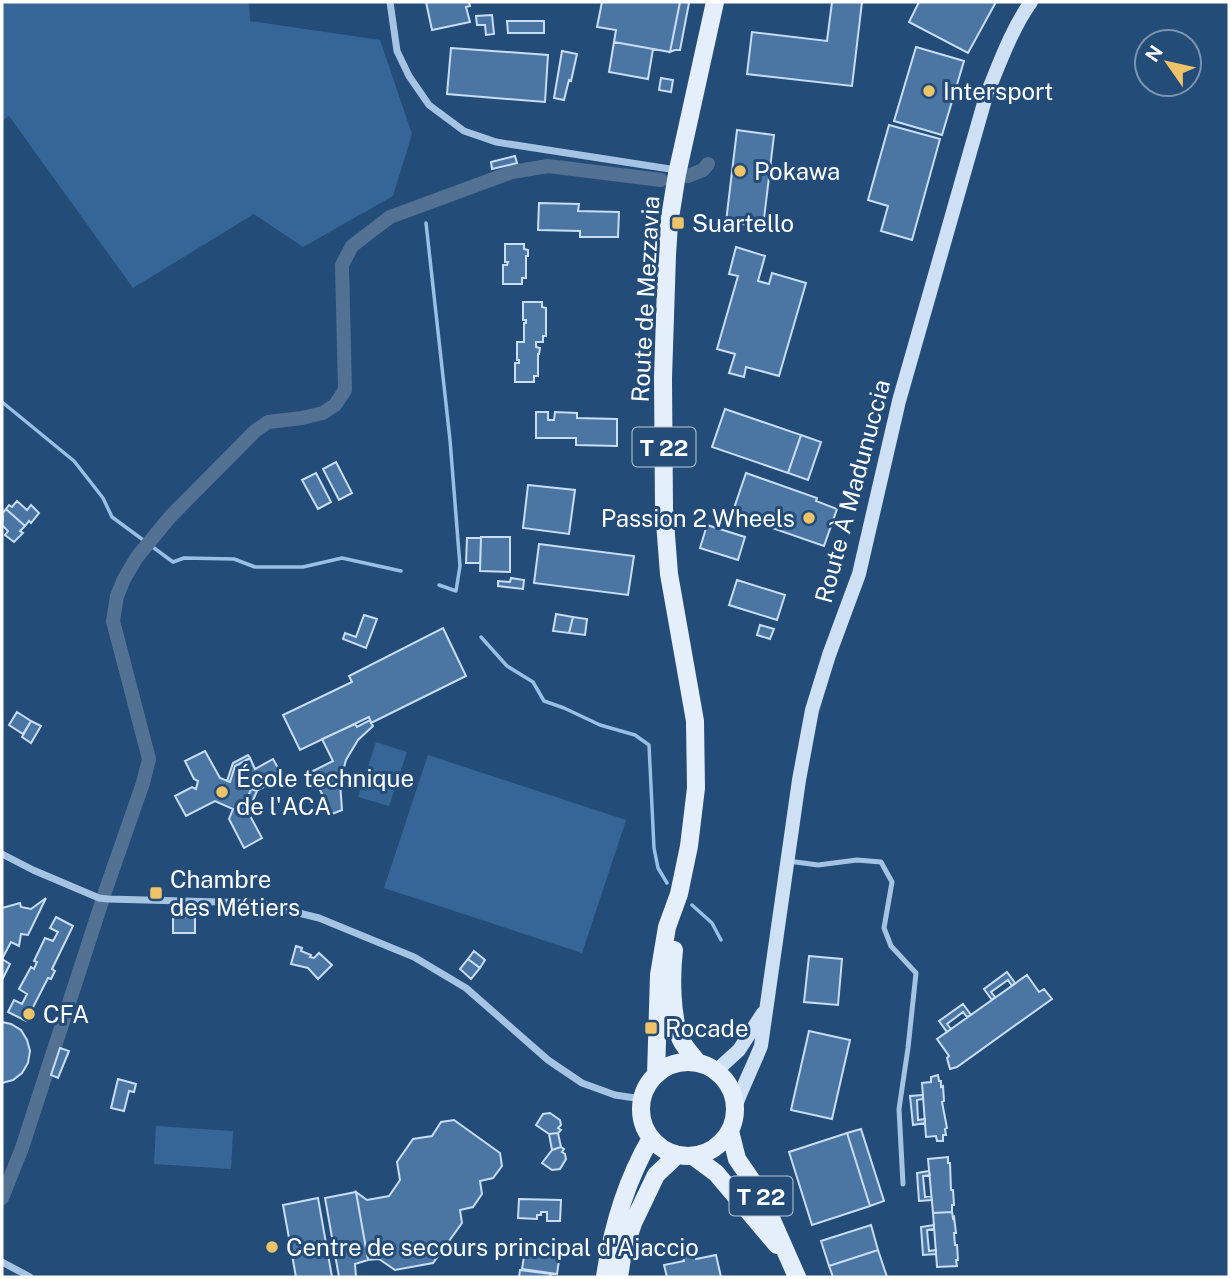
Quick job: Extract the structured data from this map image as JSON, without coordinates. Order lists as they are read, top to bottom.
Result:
{
  "streets": {
    "main road": ["Route de Mezzavia", "T 22", "Route À Madunuccia"]
  },
  "crossings": [
    ["Route de Mezzavia", "T 22"],
    ["Route de Mezzavia", "Route À Madunuccia"],
    ["T 22", "Route À Madunuccia"]
  ],
  "places": {
    "other": [
      "Intersport",
      "Pokawa",
      "Passion 2 Wheels",
      "École technique de l'ACA",
      "CFA",
      "Centre de secours principal d'Ajaccio"
    ],
    "transit": ["Suartello", "Chambre des Métiers", "Rocade"]
  },
  "north": "top left"
}
